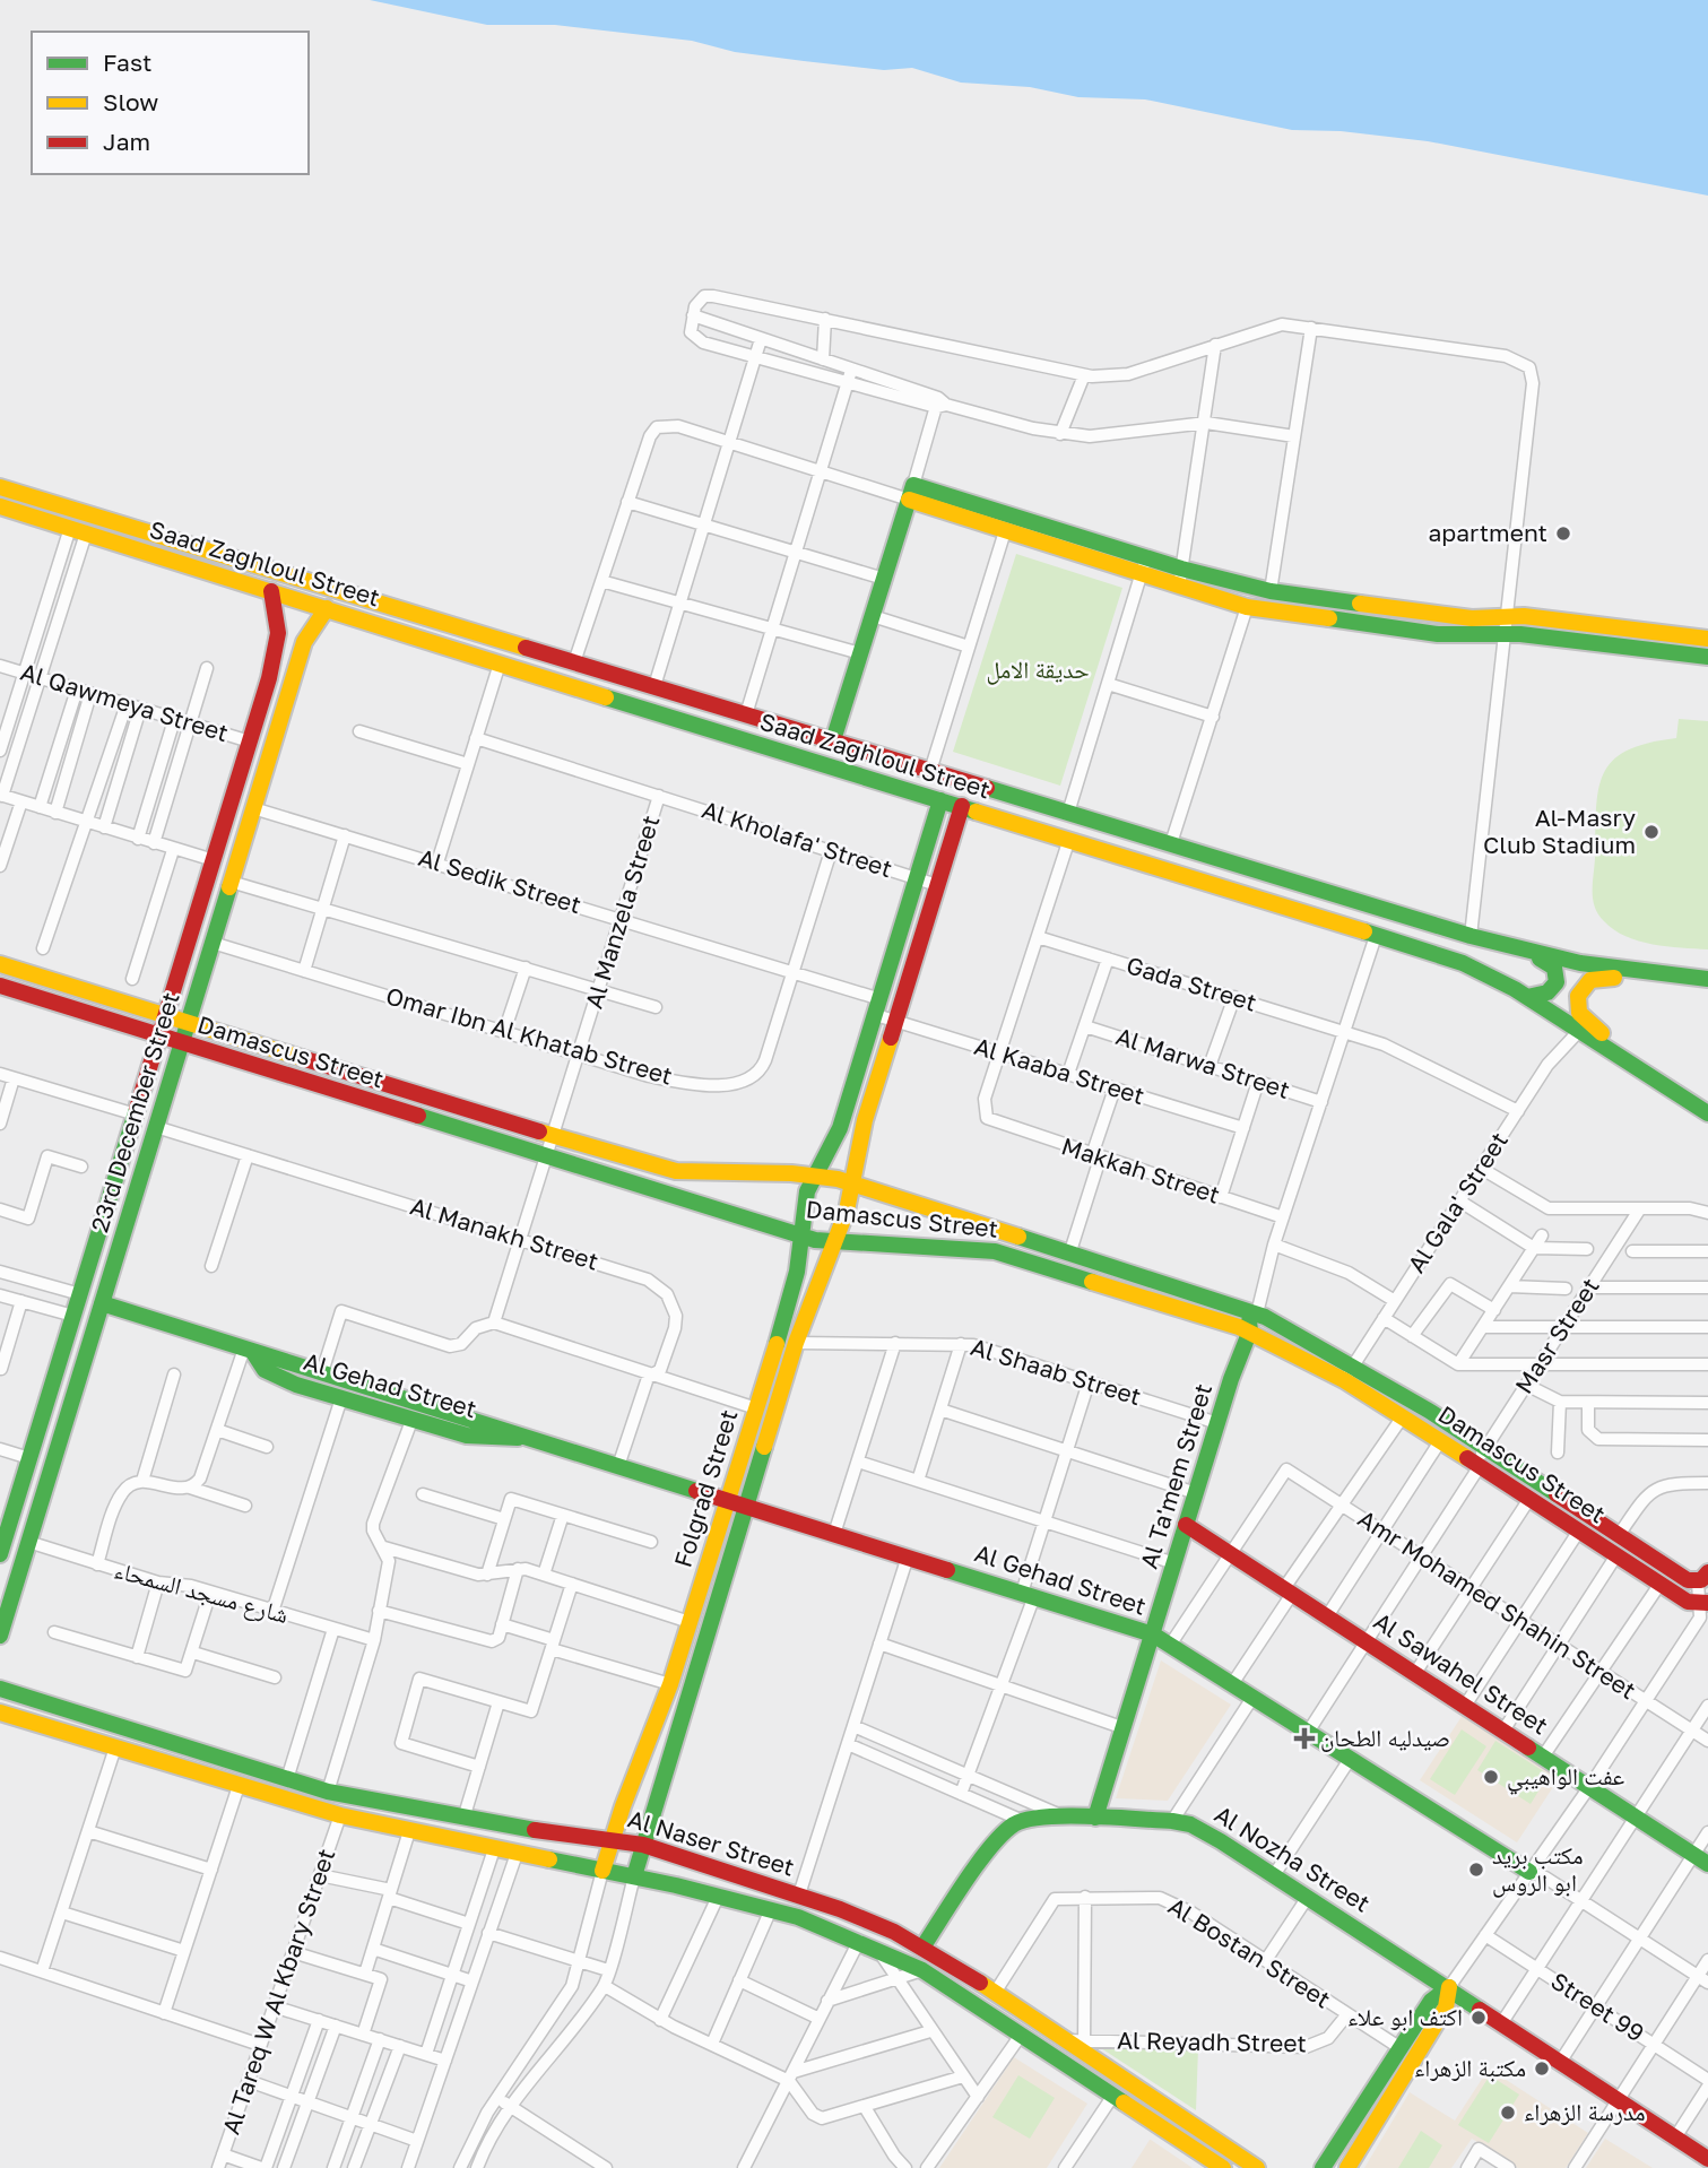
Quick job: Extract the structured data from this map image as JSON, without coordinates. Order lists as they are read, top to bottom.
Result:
{
  "streets": {
    "street": [
      "Saad Zaghloul Street",
      "Al Qawmeya Street",
      "Al Kholafa' Street",
      "Al Sedik Street",
      "Al Manzela Street",
      "Gada Street",
      "Omar Ibn Al Khatab Street",
      "Damascus Street",
      "Al Marwa Street",
      "Al Kaaba Street",
      "23rd December Street",
      "Makkah Street",
      "Al Gala' Street",
      "Al Manakh Street",
      "Masr Street",
      "Al Shaab Street",
      "Al Gehad Street",
      "Al Ta'mem Street",
      "Folgrad Street",
      "شارع مسجد السمحاء",
      "Amr Mohamed Shahin Street",
      "Al Sawahel Street",
      "Al Naser Street",
      "Al Nozha Street",
      "Al Bostan Street",
      "Al Tareq W Al Kbary Street",
      "Street 99",
      "Al Reyadh Street"
    ]
  },
  "crossings": [
    ["Saad Zaghloul Street", "23rd December Street"],
    ["Saad Zaghloul Street", "Al Gala' Street"],
    ["Saad Zaghloul Street", "Al Ta'mem Street"],
    ["Saad Zaghloul Street", "Folgrad Street"],
    ["Al Qawmeya Street", "23rd December Street"],
    ["Al Kholafa' Street", "Al Manzela Street"],
    ["Al Kholafa' Street", "Omar Ibn Al Khatab Street"],
    ["Al Kholafa' Street", "Folgrad Street"],
    ["Al Sedik Street", "Al Manzela Street"],
    ["Al Sedik Street", "Omar Ibn Al Khatab Street"],
    ["Al Sedik Street", "Al Kaaba Street"],
    ["Al Sedik Street", "23rd December Street"],
    ["Al Sedik Street", "Folgrad Street"],
    ["Al Manzela Street", "Omar Ibn Al Khatab Street"],
    ["Al Manzela Street", "Damascus Street"],
    ["Al Manzela Street", "Al Manakh Street"],
    ["Gada Street", "Al Gala' Street"],
    ["Gada Street", "Al Ta'mem Street"],
    ["Omar Ibn Al Khatab Street", "23rd December Street"],
    ["Damascus Street", "23rd December Street"],
    ["Damascus Street", "Al Gala' Street"],
    ["Damascus Street", "Masr Street"],
    ["Damascus Street", "Al Ta'mem Street"],
    ["Damascus Street", "Folgrad Street"],
    ["Al Marwa Street", "Al Ta'mem Street"],
    ["Al Kaaba Street", "Makkah Street"],
    ["Al Kaaba Street", "Folgrad Street"],
    ["23rd December Street", "Al Manakh Street"],
    ["23rd December Street", "Al Gehad Street"],
    ["23rd December Street", "شارع مسجد السمحاء"],
    ["Makkah Street", "Al Ta'mem Street"],
    ["Al Manakh Street", "Al Gehad Street"],
    ["Masr Street", "Al Gehad Street"],
    ["Masr Street", "Amr Mohamed Shahin Street"],
    ["Masr Street", "Al Sawahel Street"],
    ["Al Shaab Street", "Al Ta'mem Street"],
    ["Al Shaab Street", "Folgrad Street"],
    ["Al Gehad Street", "Al Ta'mem Street"],
    ["Al Gehad Street", "Folgrad Street"],
    ["Al Ta'mem Street", "Al Sawahel Street"],
    ["Al Ta'mem Street", "Al Nozha Street"],
    ["Folgrad Street", "Al Naser Street"],
    ["Amr Mohamed Shahin Street", "Al Sawahel Street"],
    ["Al Naser Street", "Al Bostan Street"],
    ["Al Naser Street", "Al Tareq W Al Kbary Street"],
    ["Al Naser Street", "Al Reyadh Street"],
    ["Al Bostan Street", "Al Reyadh Street"]
  ],
  "parks": ["حديقة الامل"],
  "places": {
    "other": [
      "apartment",
      "Al-Masry Club Stadium",
      "عفت الواهيبي",
      "مكتب بريد ابو الروس",
      "اكتف ابو علاء",
      "مكتبة الزهراء",
      "مدرسة الزهراء"
    ],
    "health": ["صيدليه الطحان"]
  },
  "legend": ["Fast", "Slow", "Jam"]
}
